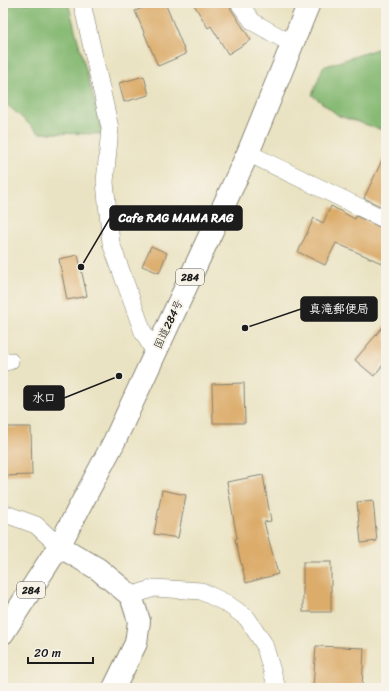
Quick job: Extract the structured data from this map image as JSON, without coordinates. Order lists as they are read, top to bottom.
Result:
{
  "streets": {
    "main road": ["284", "国道284号"]
  },
  "places": ["Cafe RAG MAMA RAG", "真滝郵便局", "水口"],
  "scale_bar": "20 m"
}
